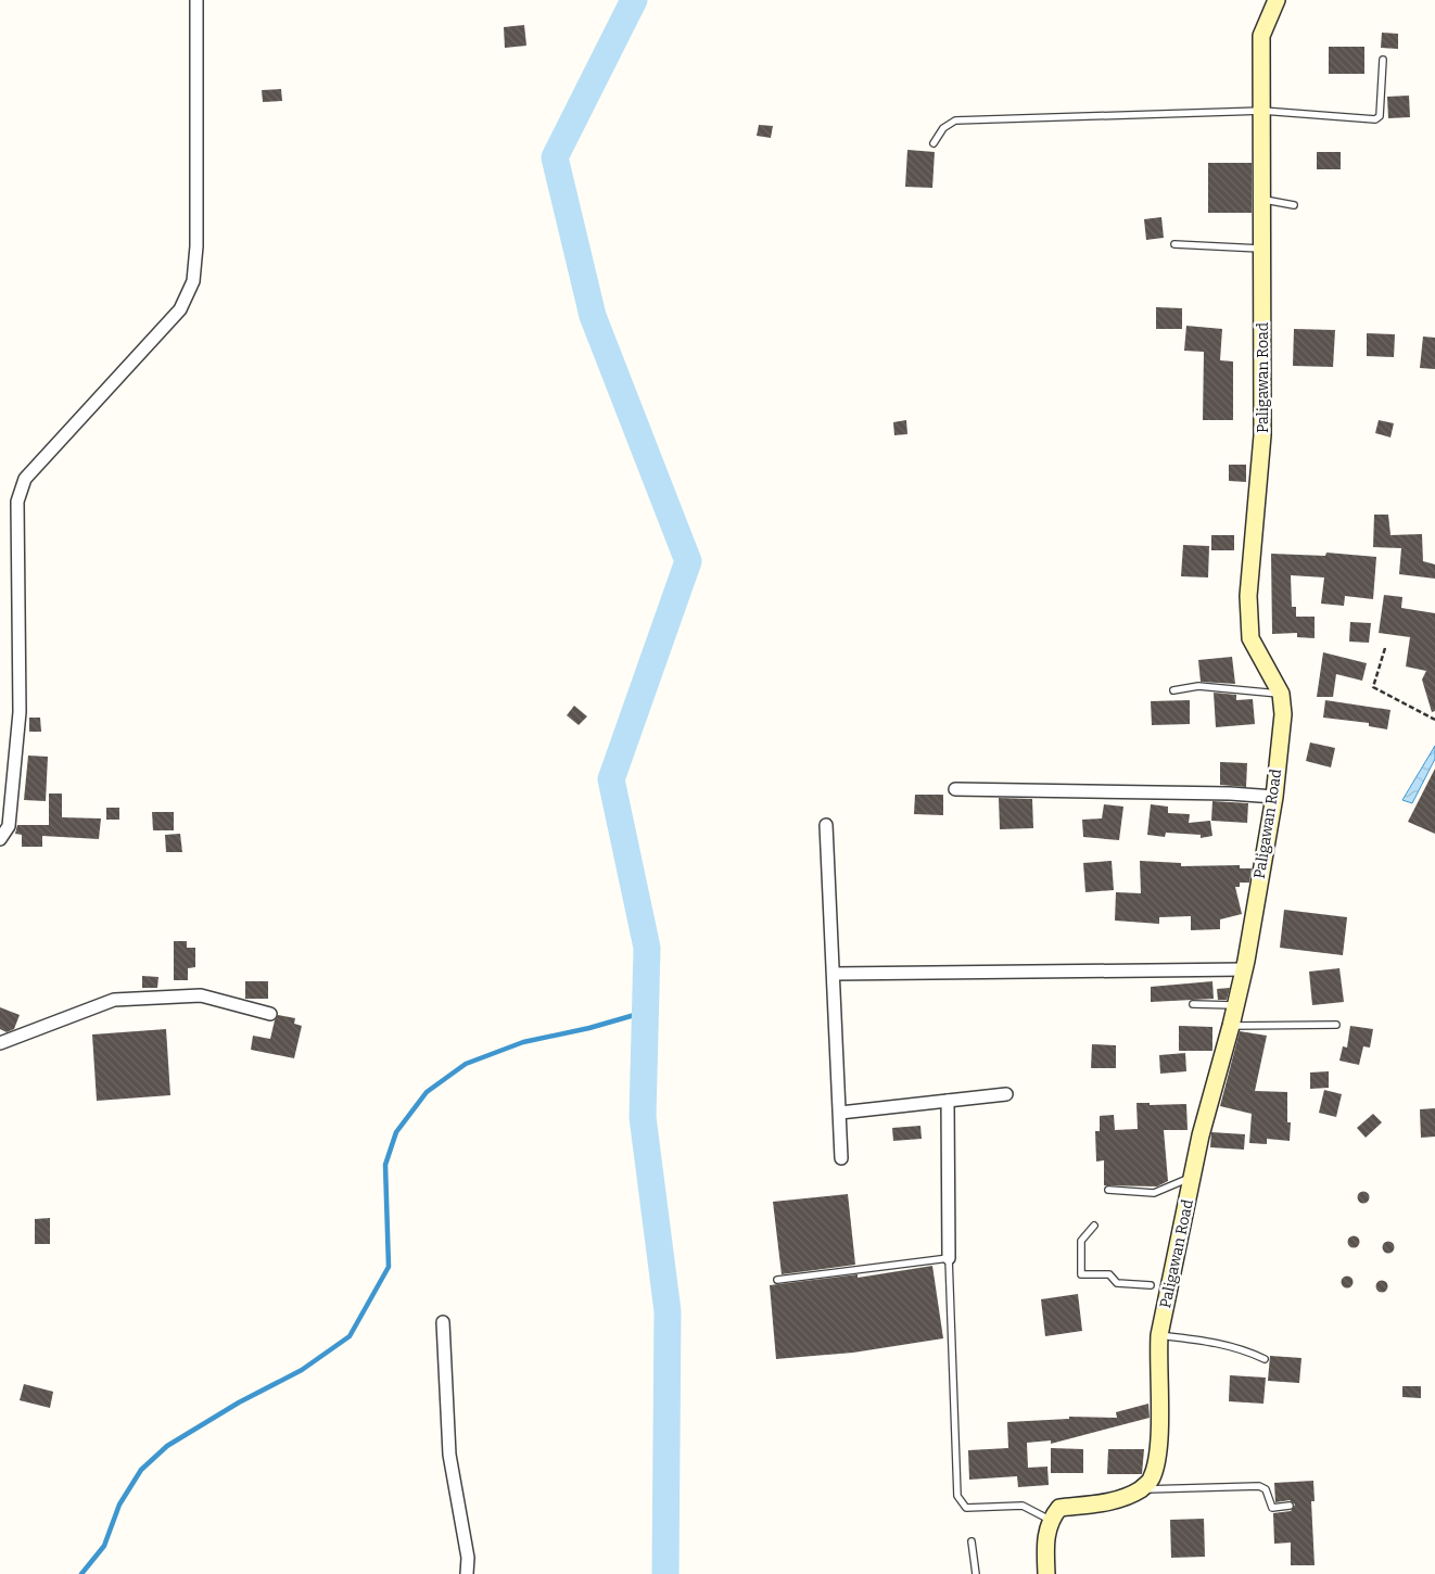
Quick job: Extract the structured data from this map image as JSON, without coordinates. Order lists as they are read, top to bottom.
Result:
{
  "streets": {
    "street": ["Paligawan Road"]
  }
}
